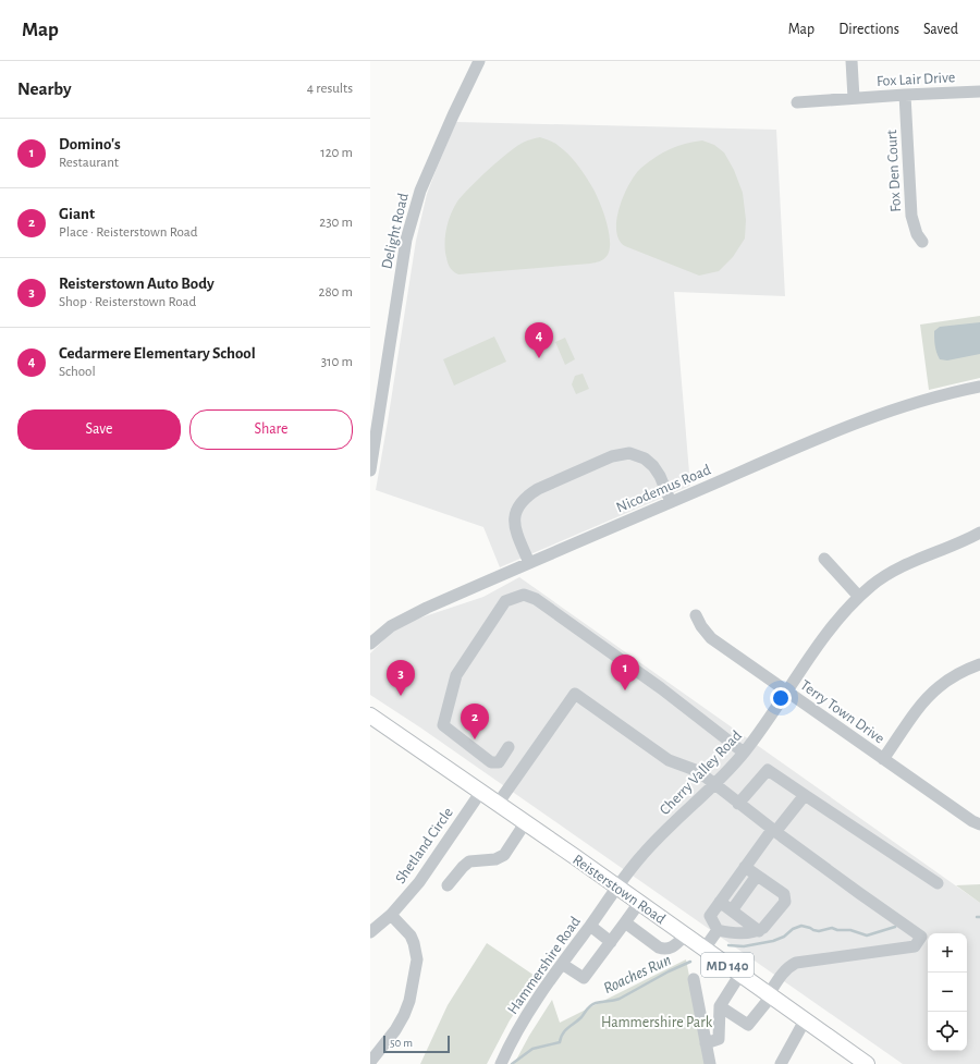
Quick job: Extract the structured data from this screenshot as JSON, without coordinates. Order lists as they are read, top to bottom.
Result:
{
  "streets": {
    "main road": ["Reisterstown Road", "MD 140"],
    "street": [
      "Fox Lair Drive",
      "Fox Den Court",
      "Delight Road",
      "Nicodemus Road",
      "Terry Town Drive",
      "Cherry Valley Road",
      "Shetland Circle",
      "Hammershire Road"
    ]
  },
  "crossings": [
    ["Fox Lair Drive", "Fox Den Court"],
    ["Terry Town Drive", "Cherry Valley Road"],
    ["Cherry Valley Road", "Reisterstown Road"],
    ["Cherry Valley Road", "Hammershire Road"],
    ["Shetland Circle", "Reisterstown Road"],
    ["Reisterstown Road", "Hammershire Road"]
  ],
  "water": ["Roaches Run"],
  "parks": ["Hammershire Park"],
  "scale_bar": "50 m",
  "page": {
    "header": "Map",
    "nav": ["Map", "Directions", "Saved"],
    "heading": ["Nearby", "4 results"],
    "list": [
      {
        "mark": "1",
        "name": "Domino's",
        "note": "Restaurant",
        "value": "120 m"
      },
      {
        "mark": "2",
        "name": "Giant",
        "note": "Place · Reisterstown Road",
        "value": "230 m"
      },
      {
        "mark": "3",
        "name": "Reisterstown Auto Body",
        "note": "Shop · Reisterstown Road",
        "value": "280 m"
      },
      {
        "mark": "4",
        "name": "Cedarmere Elementary School",
        "note": "School",
        "value": "310 m"
      }
    ],
    "pins": [
      "4",
      "1",
      "3",
      "2"
    ],
    "buttons": ["Save", "Share"],
    "map_buttons": ["+", "−"],
    "scale": "50 m"
  }
}
